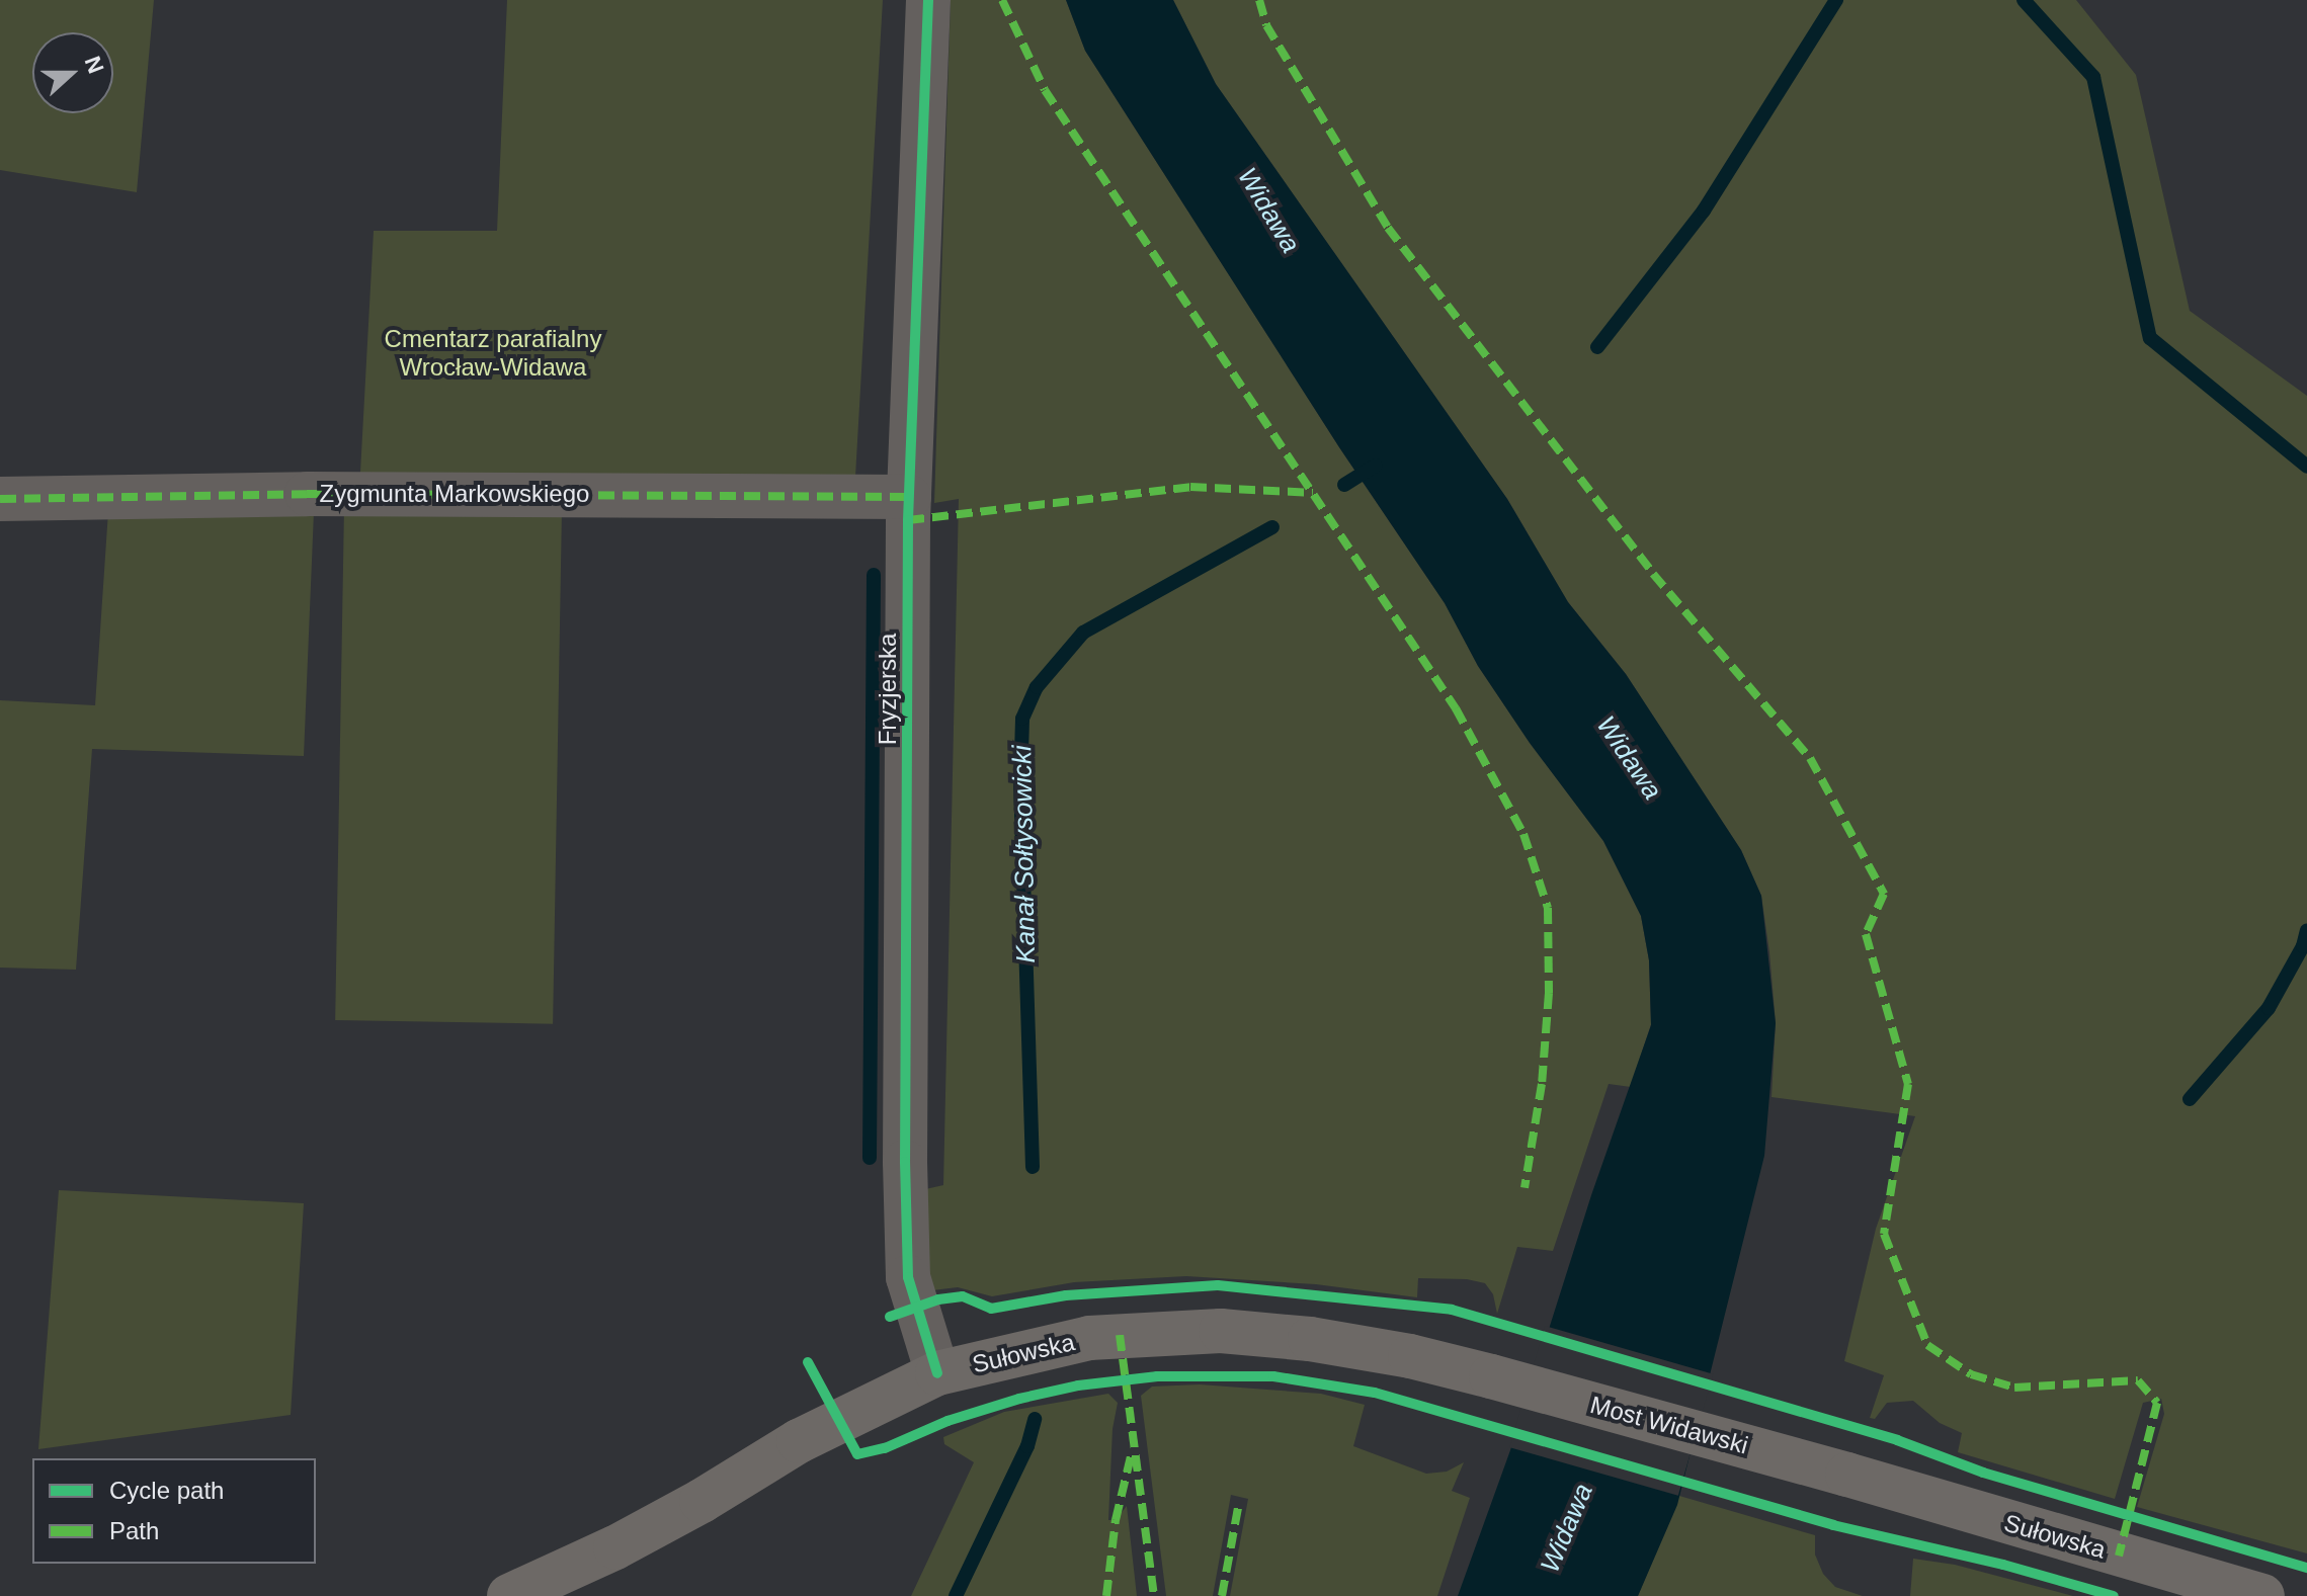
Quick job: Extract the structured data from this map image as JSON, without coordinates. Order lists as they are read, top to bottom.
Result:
{
  "streets": {
    "main road": ["Sułowska", "Most Widawski"],
    "street": ["Zygmunta Markowskiego", "Fryzjerska"]
  },
  "crossings": [
    ["Zygmunta Markowskiego", "Fryzjerska"],
    ["Fryzjerska", "Sułowska"],
    ["Sułowska", "Most Widawski"]
  ],
  "water": ["Widawa", "Kanał Sołtysowicki"],
  "parks": ["Cmentarz parafialny Wrocław-Widawa"],
  "legend": ["Cycle path", "Path"],
  "north": "right"
}
